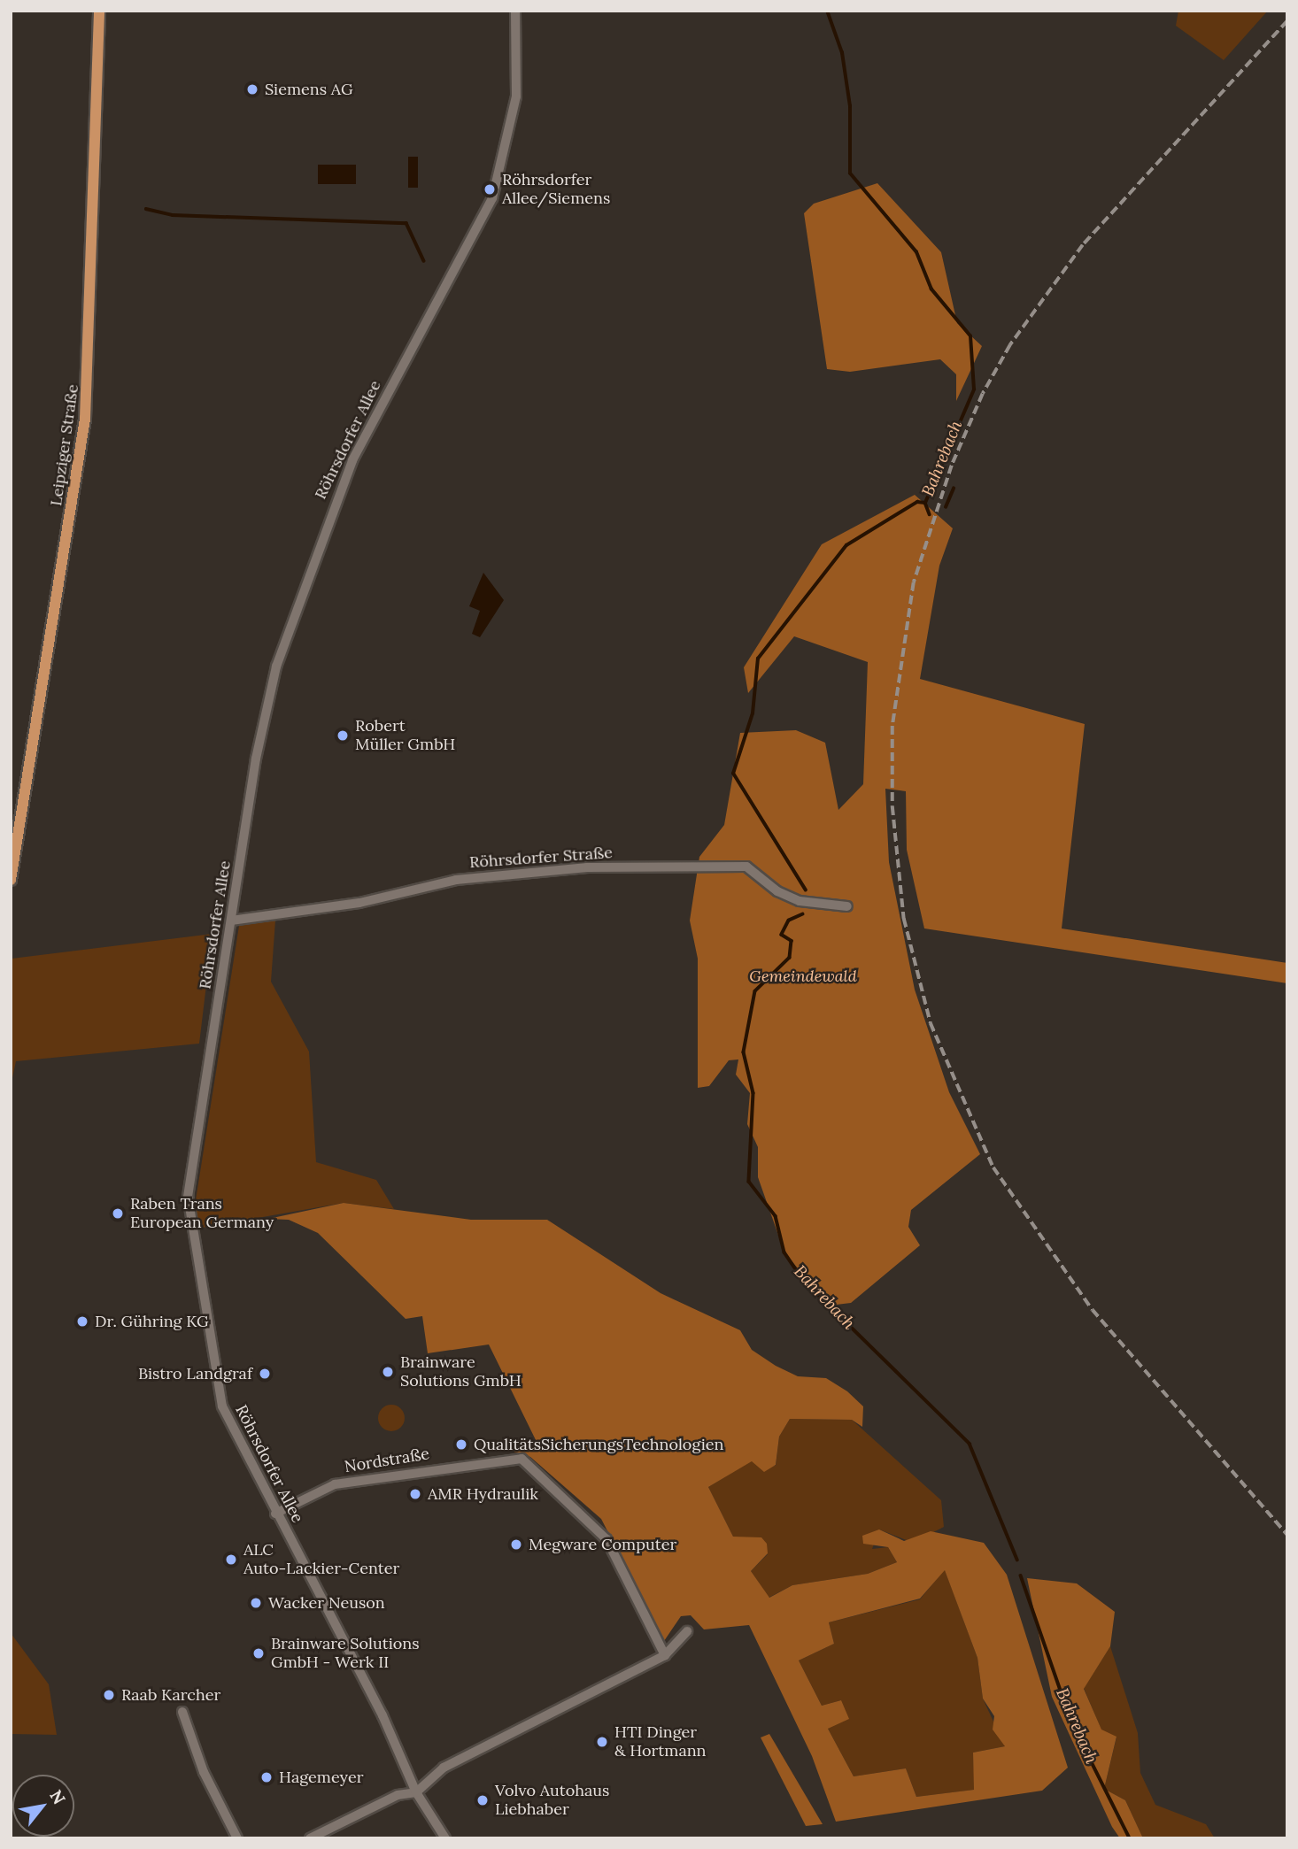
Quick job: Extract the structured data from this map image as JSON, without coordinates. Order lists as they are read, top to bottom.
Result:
{
  "streets": {
    "main road": ["Leipziger Straße"],
    "street": ["Röhrsdorfer Allee", "Röhrsdorfer Straße", "Nordstraße"]
  },
  "crossings": [
    ["Röhrsdorfer Allee", "Röhrsdorfer Straße"],
    ["Röhrsdorfer Allee", "Nordstraße"]
  ],
  "water": ["Bahrebach"],
  "parks": ["Gemeindewald"],
  "places": [
    "Siemens AG",
    "Röhrsdorfer Allee/Siemens",
    "Robert Müller GmbH",
    "Raben Trans European Germany",
    "Dr. Gühring KG",
    "Brainware Solutions GmbH",
    "Bistro Landgraf",
    "QualitätsSicherungsTechnologien",
    "AMR Hydraulik",
    "Megware Computer",
    "ALC Auto-Lackier-Center",
    "Wacker Neuson",
    "Brainware Solutions GmbH - Werk II",
    "Raab Karcher",
    "HTI Dinger & Hortmann",
    "Hagemeyer",
    "Volvo Autohaus Liebhaber"
  ],
  "north": "top right"
}
